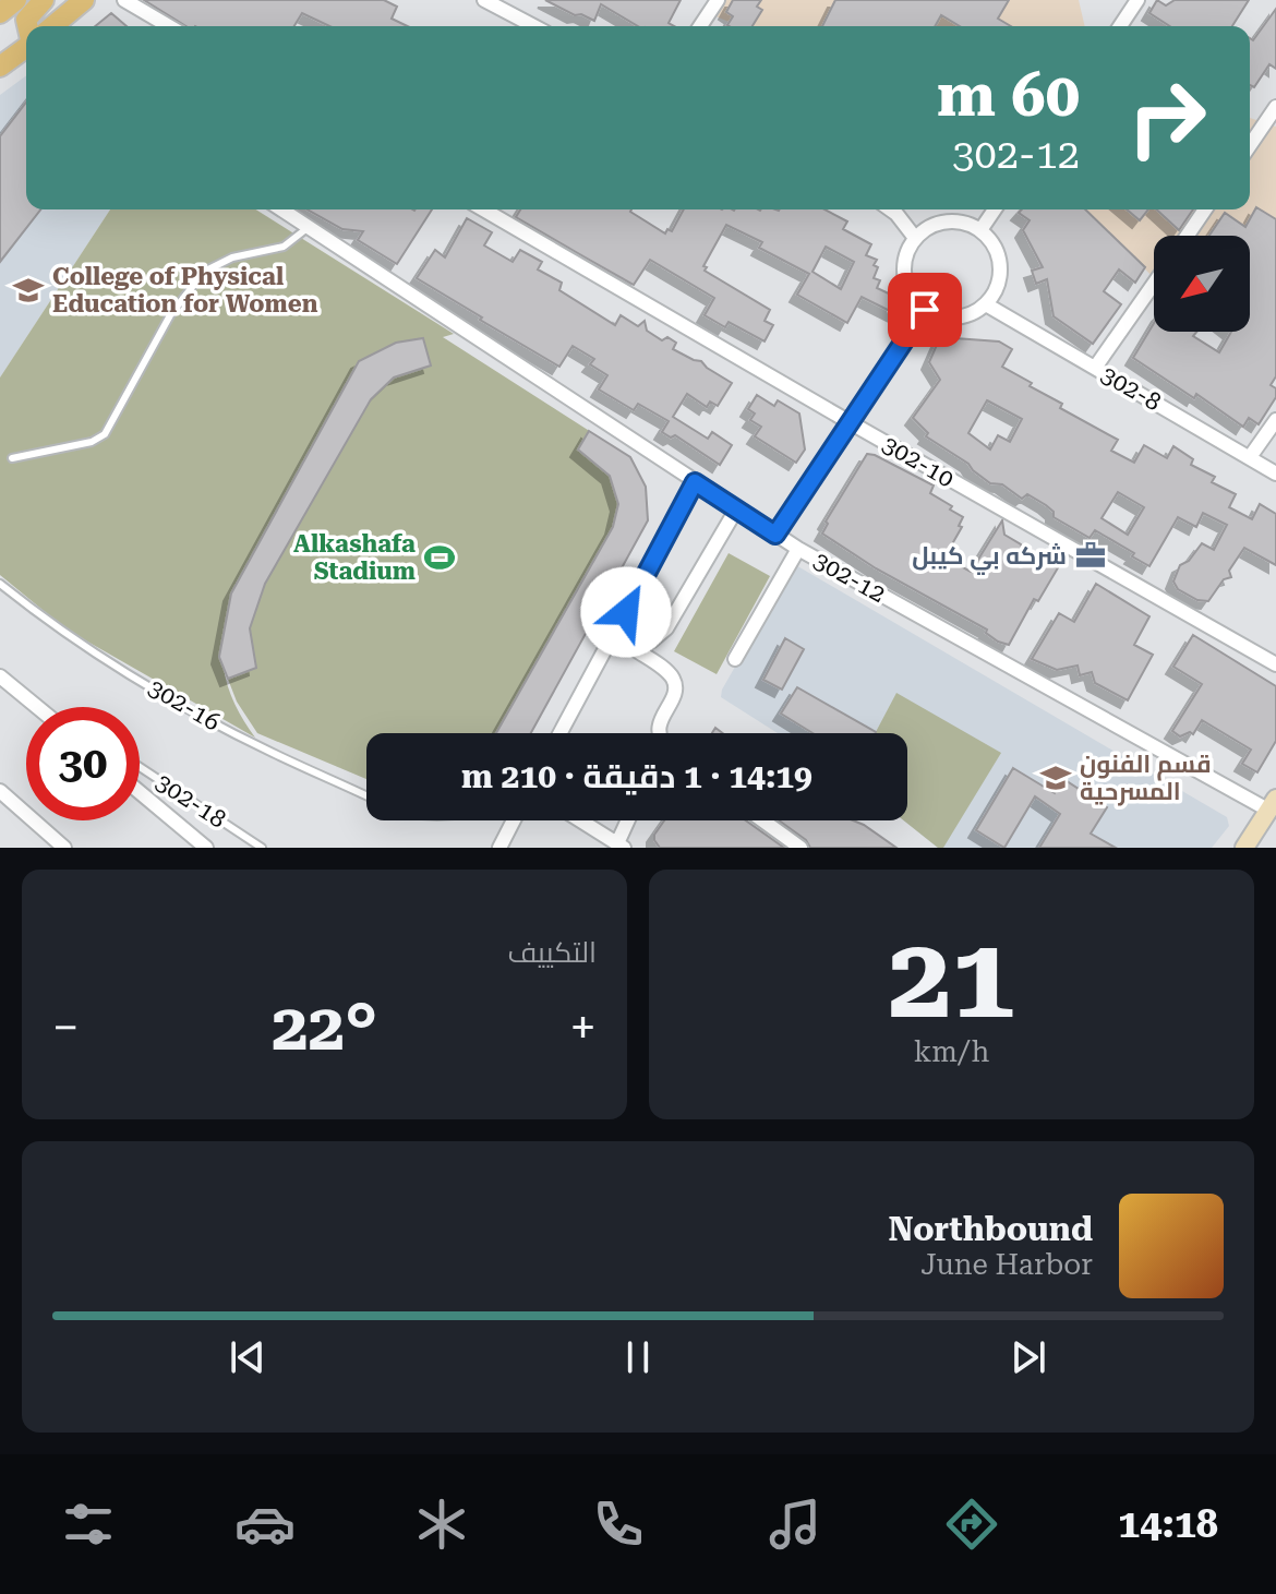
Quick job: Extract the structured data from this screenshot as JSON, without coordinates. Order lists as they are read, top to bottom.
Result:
{
  "streets": {
    "street": ["302-8", "302-10", "302-12"],
    "lane": ["302-16", "302-18"]
  },
  "places": {
    "school or university": ["College of Physical Education for Women", "قسم الفنون المسرحية"],
    "office": ["شركه بي كيبل"],
    "sports": ["Alkashafa Stadium"]
  },
  "north": "bottom left",
  "page": {
    "turn": ["60 m", "302-12"],
    "limit": "30",
    "trip": "14:19 · 1 دقيقة · 210 m",
    "tile": [
      ["21", "km/h"],
      "التكييف"
    ],
    "heat": ["−", "22°", "+"],
    "song": ["Northbound", "June Harbor"],
    "tabs": "14:18"
  }
}
